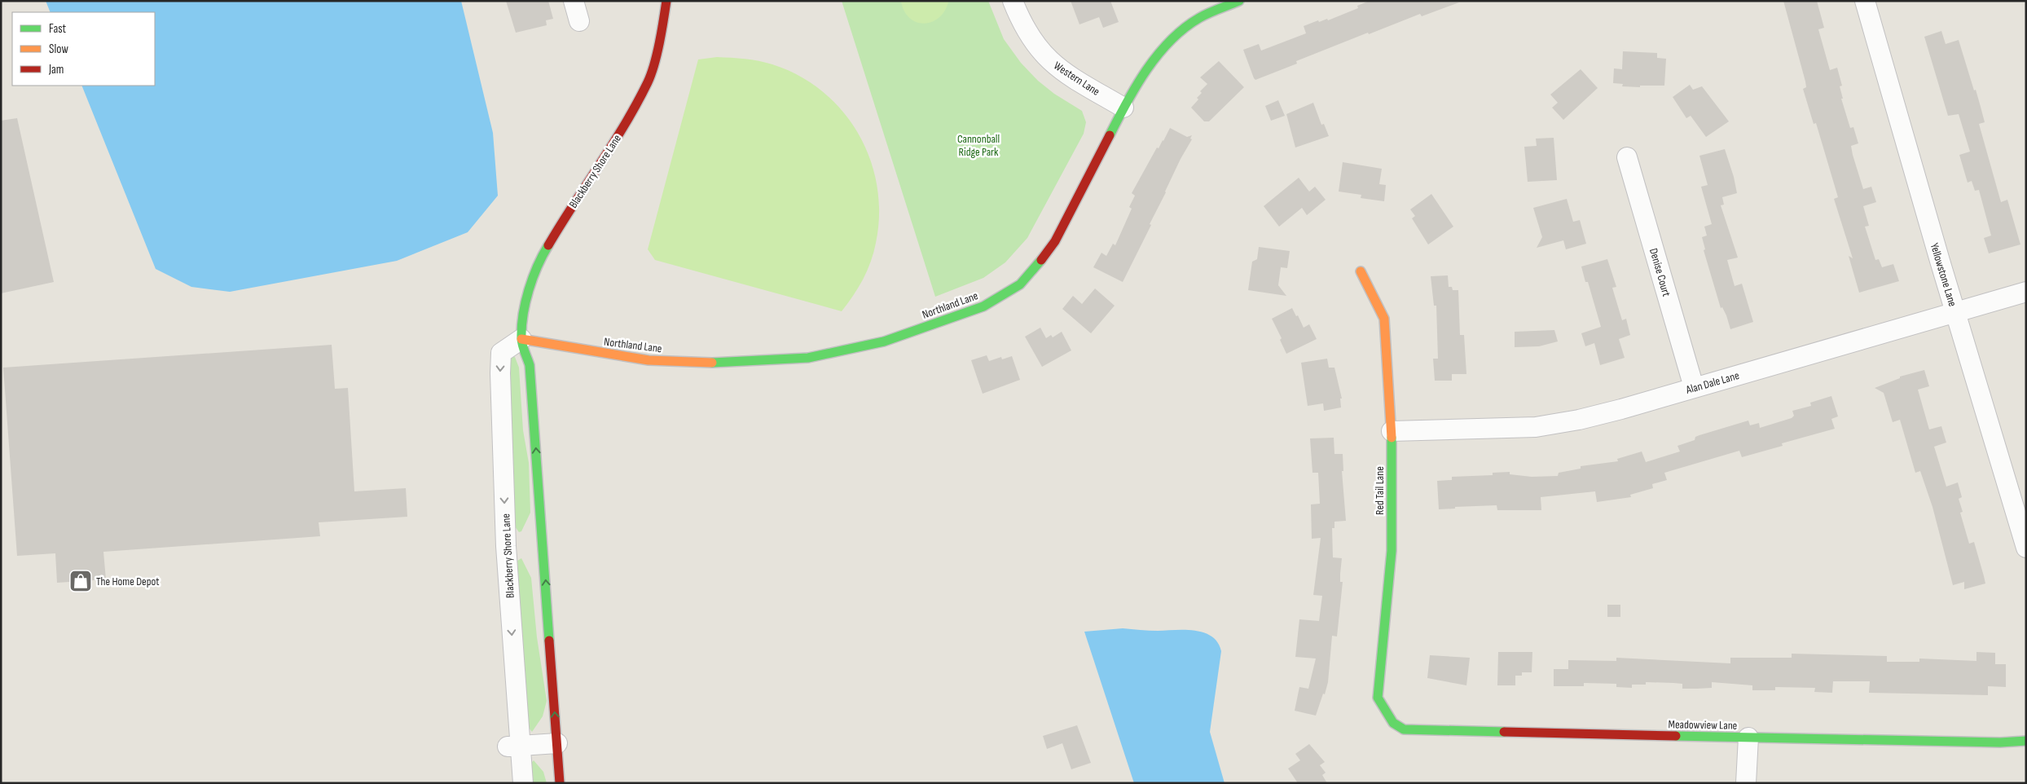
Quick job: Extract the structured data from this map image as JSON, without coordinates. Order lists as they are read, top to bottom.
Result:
{
  "streets": {
    "street": [
      "Western Lane",
      "Blackberry Shore Lane",
      "Denise Court",
      "Yellowstone Lane",
      "Northland Lane",
      "Alan Dale Lane",
      "Red Tail Lane",
      "Meadowview Lane"
    ]
  },
  "crossings": [
    ["Western Lane", "Northland Lane"],
    ["Blackberry Shore Lane", "Northland Lane"],
    ["Denise Court", "Alan Dale Lane"],
    ["Yellowstone Lane", "Alan Dale Lane"],
    ["Alan Dale Lane", "Red Tail Lane"],
    ["Red Tail Lane", "Meadowview Lane"]
  ],
  "parks": ["Cannonball Ridge Park"],
  "places": {
    "shop": ["The Home Depot"]
  },
  "legend": ["Fast", "Slow", "Jam"]
}
